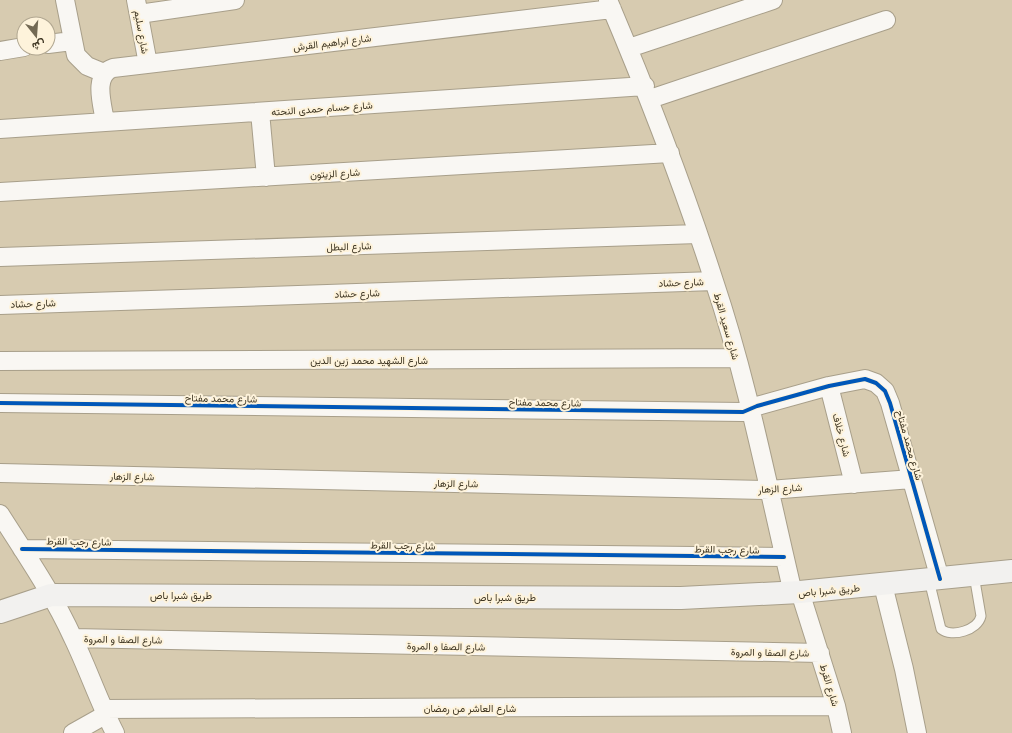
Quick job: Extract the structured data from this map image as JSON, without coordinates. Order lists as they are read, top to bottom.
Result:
{
  "streets": {
    "main road": ["طريق شبرا باص"],
    "street": [
      "شارع سليم",
      "شارع ابراهيم القرش",
      "شارع حسام حمدى النحته",
      "شارع الزيتون",
      "شارع البطل",
      "شارع حشاد",
      "شارع سعيد القرط",
      "شارع الشهيد محمد زين الدين",
      "شارع محمد مفتاح",
      "شارع خلاف",
      "شارع الزهار",
      "شارع رجب القرط",
      "شارع الصفا و المروة",
      "شارع القرط",
      "شارع العاشر من رمضان"
    ]
  },
  "crossings": [
    ["شارع سليم", "شارع ابراهيم القرش"],
    ["شارع ابراهيم القرش", "شارع سعيد القرط"],
    ["شارع حسام حمدى النحته", "شارع سعيد القرط"],
    ["شارع الزيتون", "شارع سعيد القرط"],
    ["شارع البطل", "شارع سعيد القرط"],
    ["شارع حشاد", "شارع سعيد القرط"],
    ["شارع سعيد القرط", "شارع الشهيد محمد زين الدين"],
    ["شارع سعيد القرط", "شارع محمد مفتاح"],
    ["شارع سعيد القرط", "شارع الزهار"],
    ["شارع سعيد القرط", "شارع رجب القرط"],
    ["شارع سعيد القرط", "طريق شبرا باص"],
    ["شارع سعيد القرط", "شارع القرط"],
    ["شارع محمد مفتاح", "شارع خلاف"],
    ["شارع محمد مفتاح", "شارع الزهار"],
    ["شارع محمد مفتاح", "طريق شبرا باص"],
    ["شارع خلاف", "شارع الزهار"],
    ["طريق شبرا باص", "شارع القرط"],
    ["شارع الصفا و المروة", "شارع القرط"],
    ["شارع القرط", "شارع العاشر من رمضان"]
  ],
  "north": "bottom"
}
